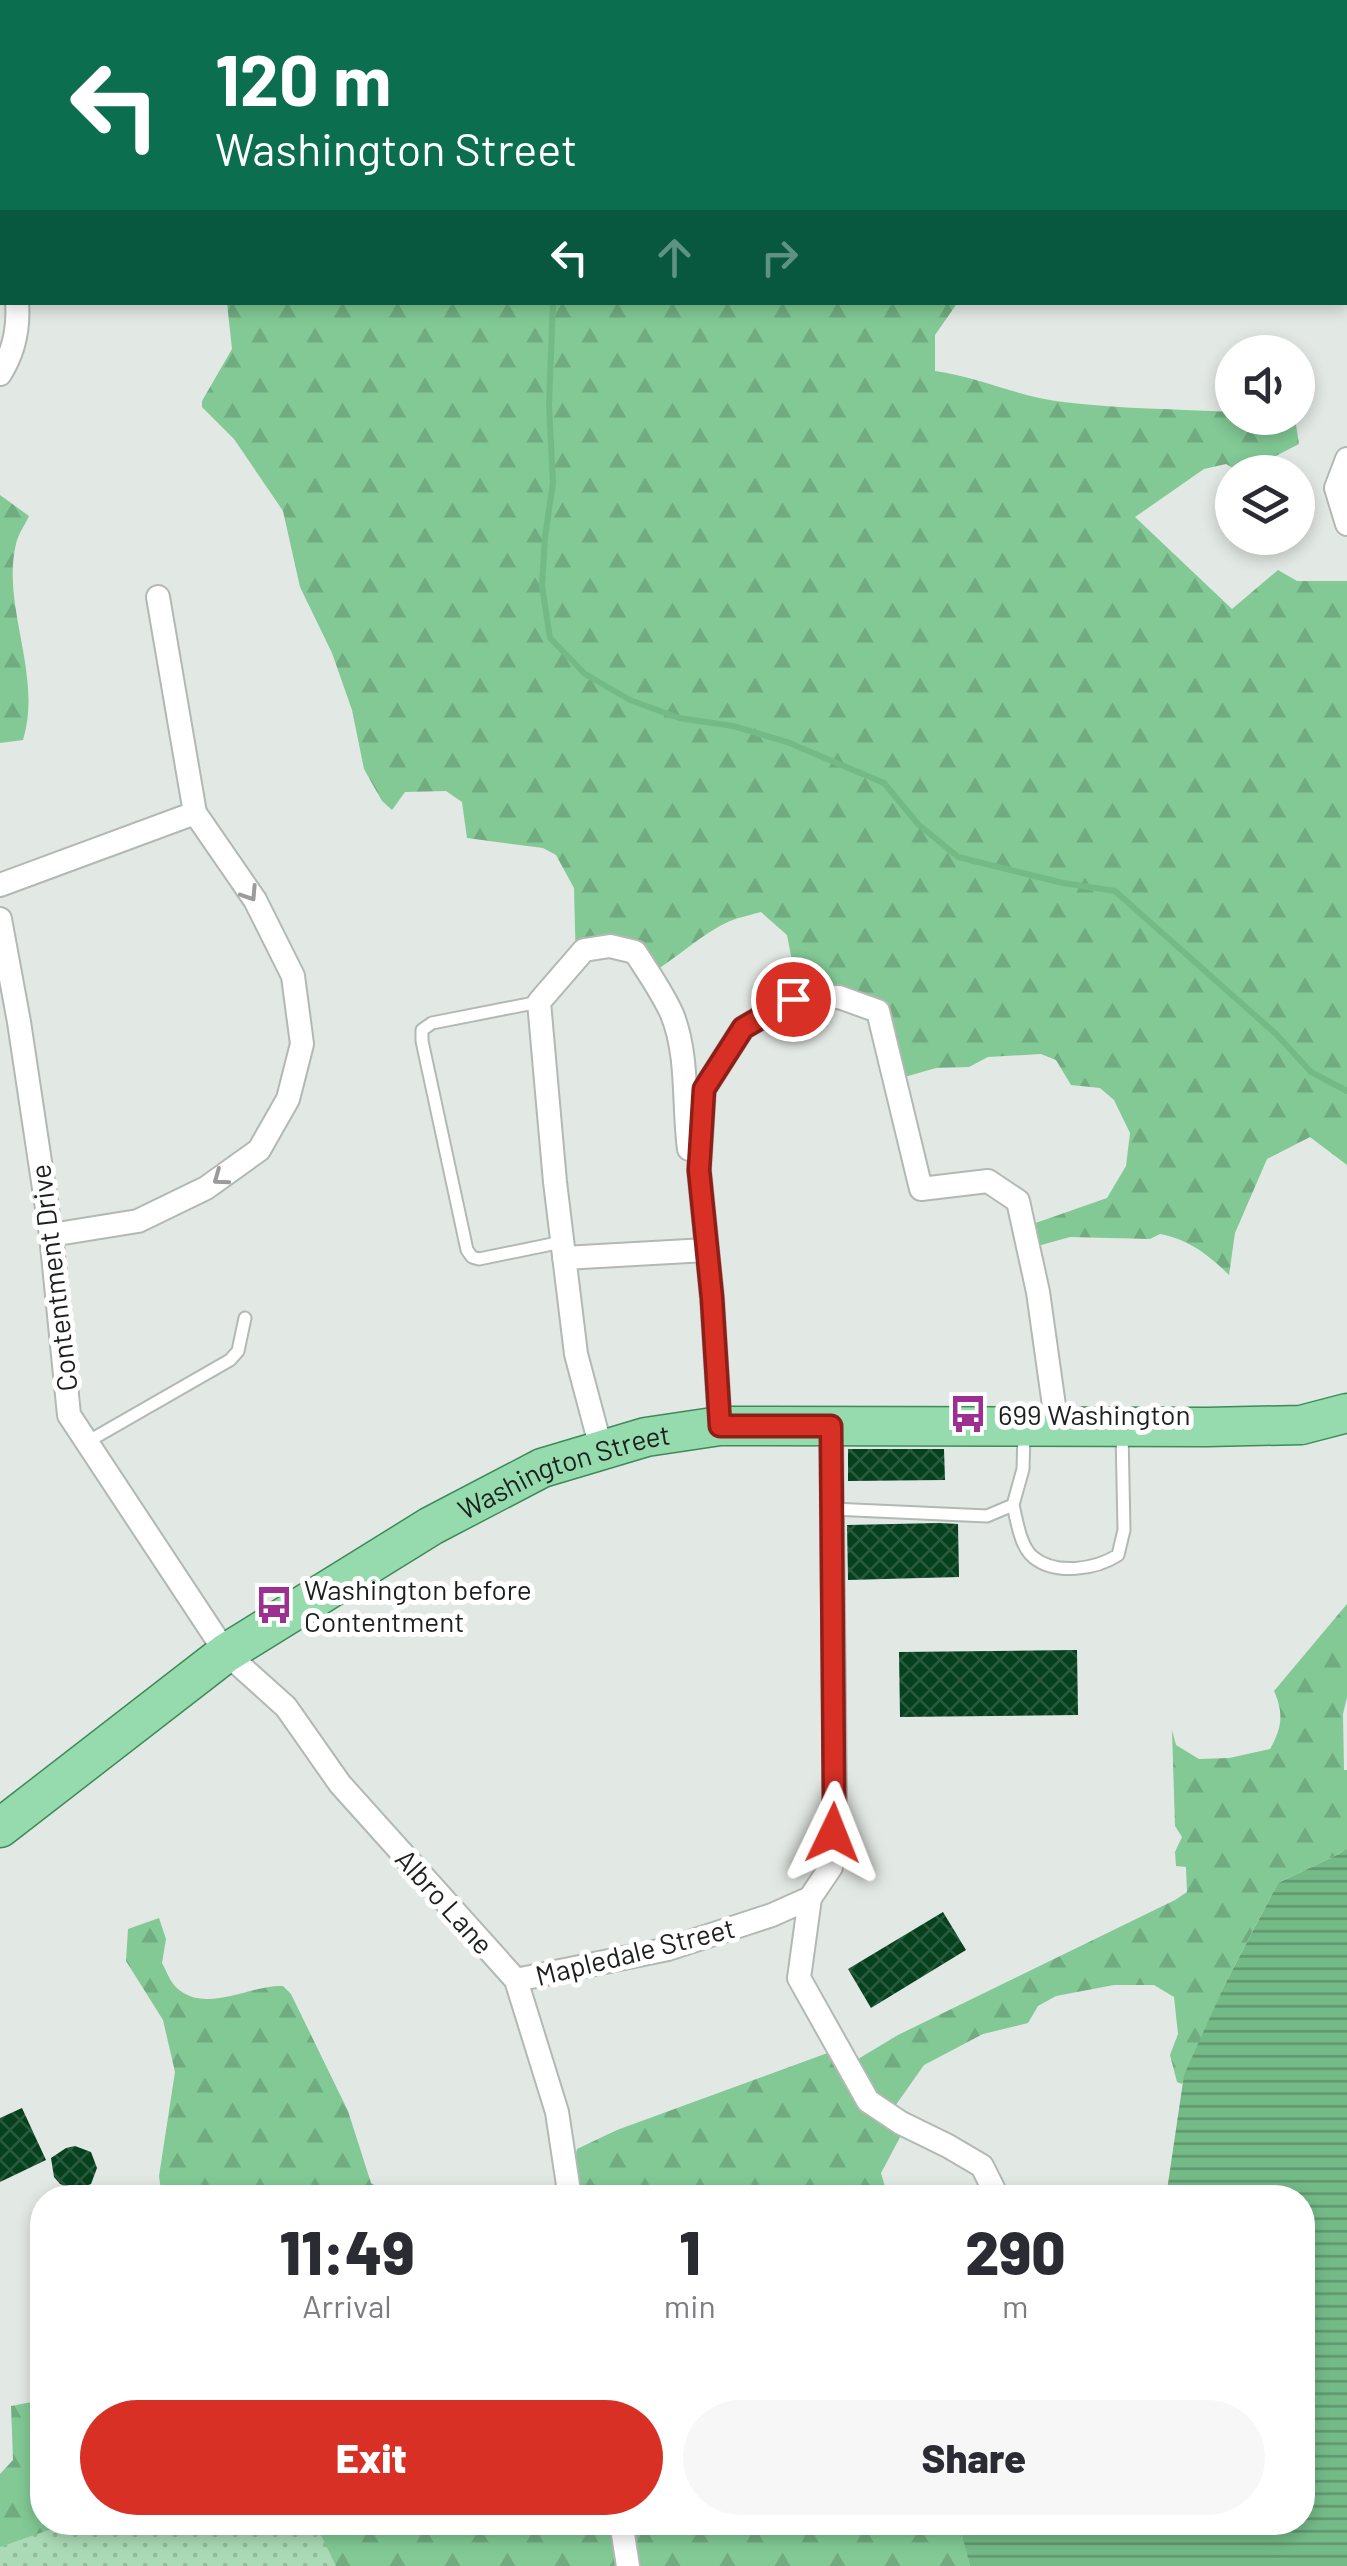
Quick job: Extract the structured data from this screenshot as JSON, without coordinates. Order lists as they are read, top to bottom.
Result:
{
  "streets": {
    "main road": ["Washington Street"],
    "street": ["Contentment Drive", "Albro Lane", "Mapledale Street"]
  },
  "crossings": [
    ["Contentment Drive", "Washington Street"],
    ["Contentment Drive", "Albro Lane"],
    ["Washington Street", "Albro Lane"],
    ["Albro Lane", "Mapledale Street"]
  ],
  "places": {
    "bus stop": ["699 Washington", "Washington before Contentment"]
  },
  "page": {
    "turn": ["120 m", "Washington Street"],
    "eta": [
      "11:49",
      "Arrival",
      "1",
      "min",
      "290",
      "m"
    ],
    "buttons": ["Exit", "Share"]
  }
}
